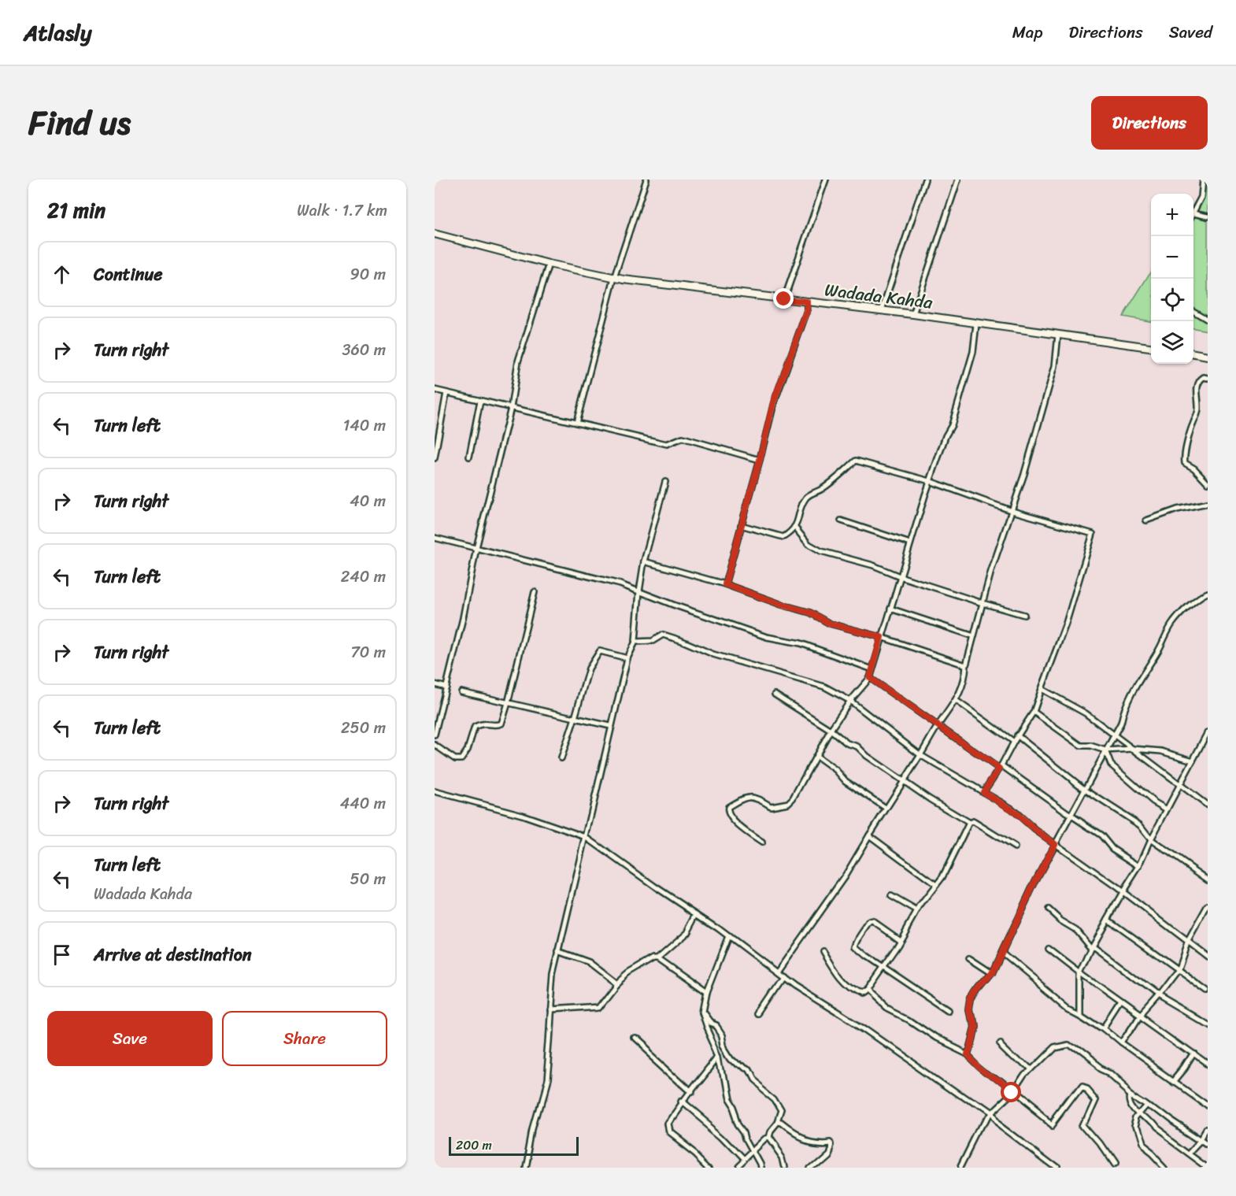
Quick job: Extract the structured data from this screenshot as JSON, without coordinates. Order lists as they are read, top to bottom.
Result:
{
  "streets": {
    "main road": ["Wadada Kahda"]
  },
  "scale_bar": "200 m",
  "page": {
    "header": "Atlasly",
    "nav": ["Map", "Directions", "Saved"],
    "title": "Find us",
    "buttons": [
      "Directions",
      ["Save", "Share"]
    ],
    "heading": ["21 min", "Walk · 1.7 km"],
    "map_buttons": ["+", "−"],
    "list": [
      ["Continue", "90 m"],
      ["Turn right", "360 m"],
      ["Turn left", "140 m"],
      ["Turn right", "40 m"],
      ["Turn left", "240 m"],
      ["Turn right", "70 m"],
      ["Turn left", "250 m"],
      ["Turn right", "440 m"],
      ["Turn left", "Wadada Kahda", "50 m"],
      "Arrive at destination"
    ],
    "scale": "200 m"
  }
}
